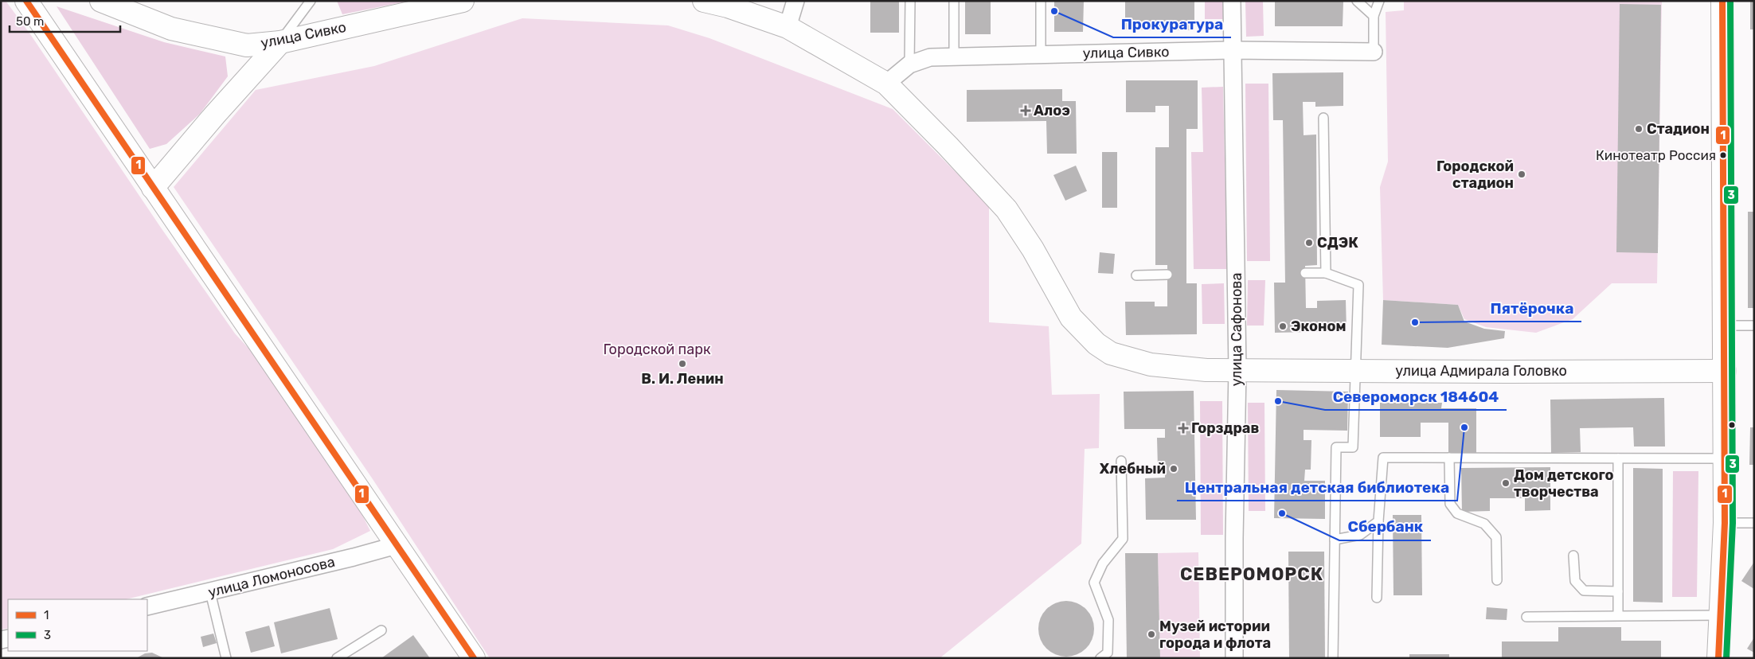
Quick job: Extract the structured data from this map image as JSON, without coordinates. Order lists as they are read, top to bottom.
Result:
{
  "streets": {
    "street": [
      "улица Сивко",
      "улица Сафонова",
      "улица Адмирала Головко",
      "улица Ломоносова"
    ]
  },
  "crossings": [
    ["улица Сивко", "улица Сафонова"],
    ["улица Сафонова", "улица Адмирала Головко"]
  ],
  "districts": ["СЕВЕРОМОРСК"],
  "parks": ["Городской парк"],
  "places": {
    "other": [
      "Прокуратура",
      "Стадион",
      "Кинотеатр Россия",
      "Городской стадион",
      "СДЭК",
      "Пятёрочка",
      "Эконом",
      "В. И. Ленин",
      "Североморск 184604",
      "Центральная детская библиотека",
      "Хлебный",
      "Дом детского творчества",
      "Сбербанк",
      "Музей истории города и флота"
    ],
    "health": ["Алоэ", "Горздрав"]
  },
  "lines": ["transit line 1", "transit line 3"],
  "legend": ["1", "3"],
  "scale_bar": "50 m"
}
